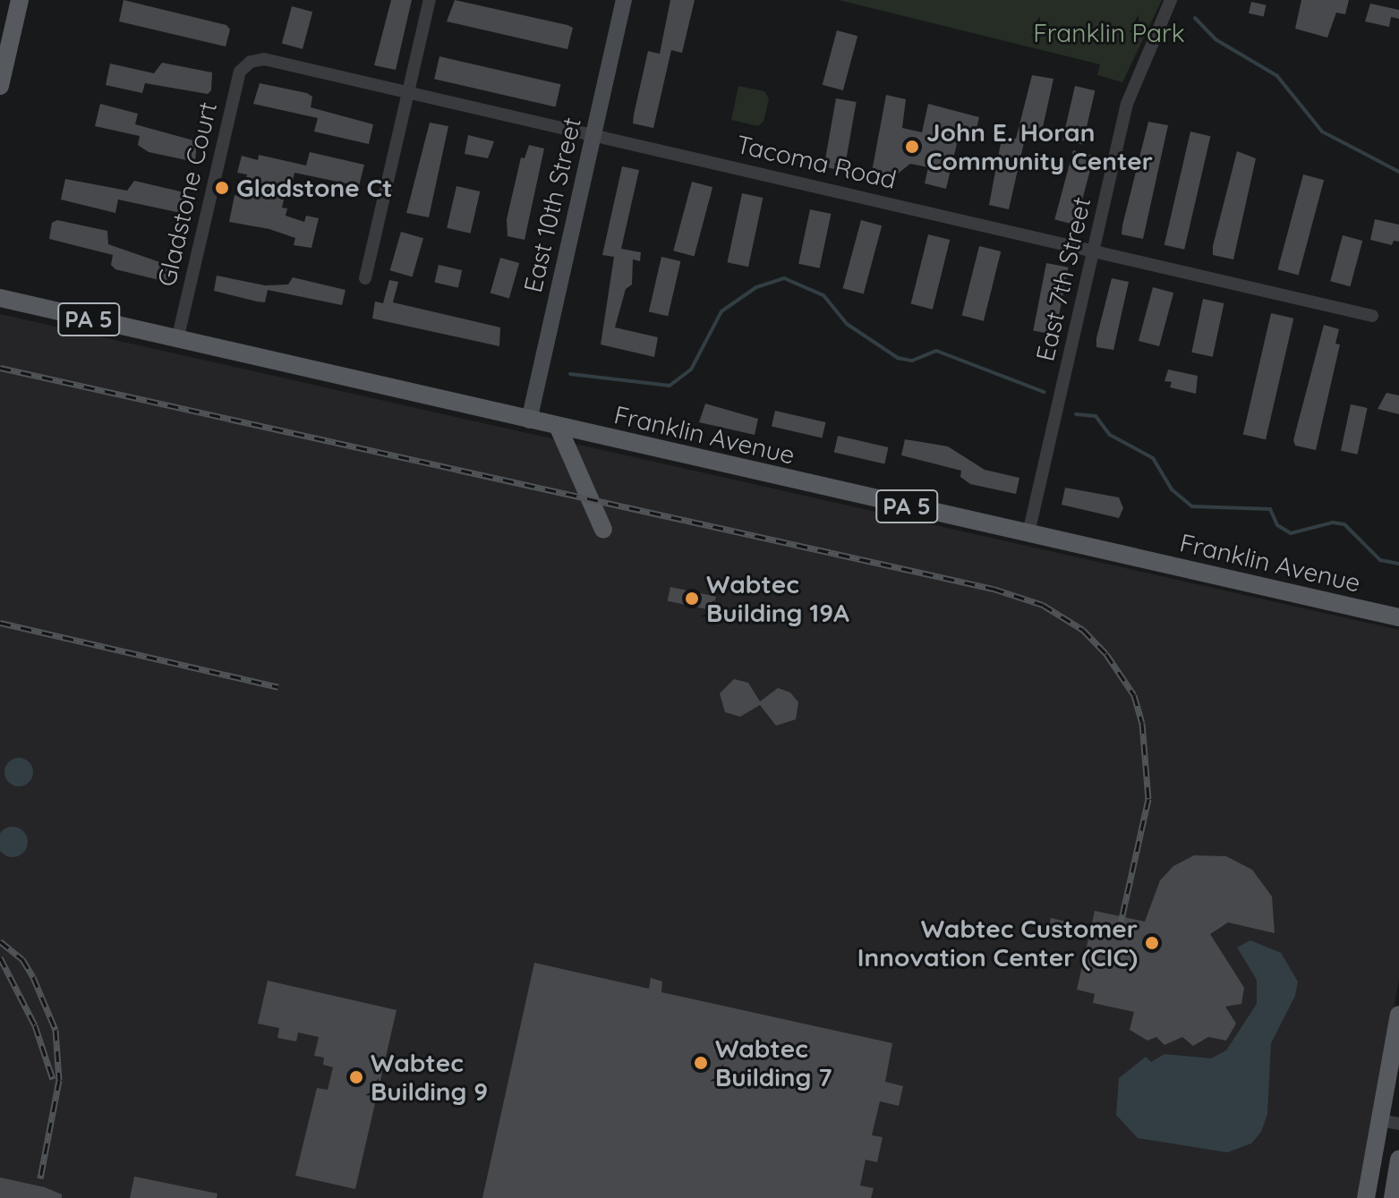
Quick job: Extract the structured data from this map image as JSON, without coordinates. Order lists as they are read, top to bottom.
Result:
{
  "streets": {
    "main road": ["PA 5", "Franklin Avenue"],
    "street": [
      "Tacoma Road",
      "Gladstone Court",
      "East 10th Street",
      "East 7th Street"
    ]
  },
  "crossings": [
    ["Tacoma Road", "Gladstone Court"],
    ["Tacoma Road", "East 10th Street"],
    ["Tacoma Road", "East 7th Street"],
    ["Gladstone Court", "Franklin Avenue"],
    ["East 10th Street", "Franklin Avenue"],
    ["East 7th Street", "Franklin Avenue"]
  ],
  "parks": ["Franklin Park"],
  "places": [
    "John E. Horan Community Center",
    "Gladstone Ct",
    "Wabtec Building 19A",
    "Wabtec Customer Innovation Center (CIC)",
    "Wabtec Building 7",
    "Wabtec Building 9"
  ]
}
